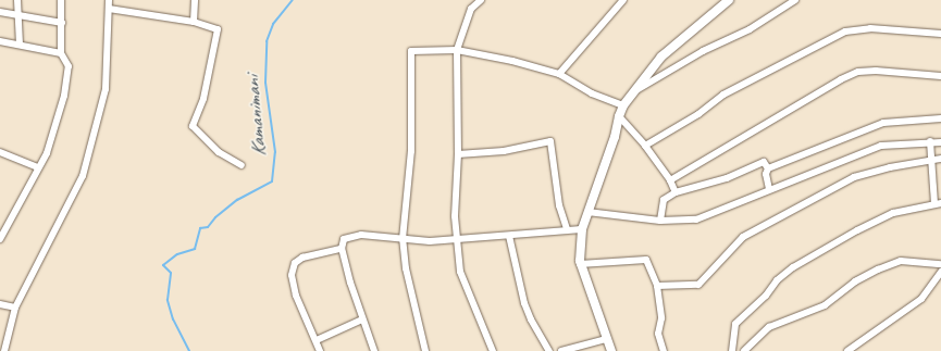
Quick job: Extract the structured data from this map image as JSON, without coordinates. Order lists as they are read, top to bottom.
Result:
{
  "water": ["Kamanimani"]
}
